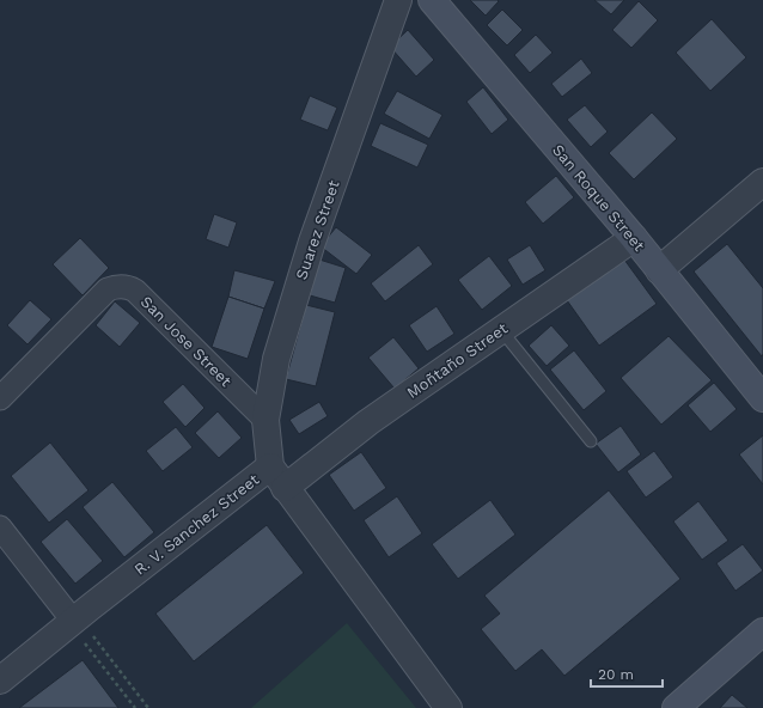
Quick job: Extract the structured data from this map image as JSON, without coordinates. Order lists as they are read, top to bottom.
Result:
{
  "streets": {
    "main road": ["San Roque Street"],
    "street": [
      "Suarez Street",
      "San Jose Street",
      "Moñtaño Street",
      "R. V. Sanchez Street"
    ]
  },
  "crossings": [
    ["San Roque Street", "Moñtaño Street"],
    ["Suarez Street", "San Jose Street"],
    ["Suarez Street", "R. V. Sanchez Street"],
    ["Moñtaño Street", "R. V. Sanchez Street"]
  ],
  "scale_bar": "20 m"
}
